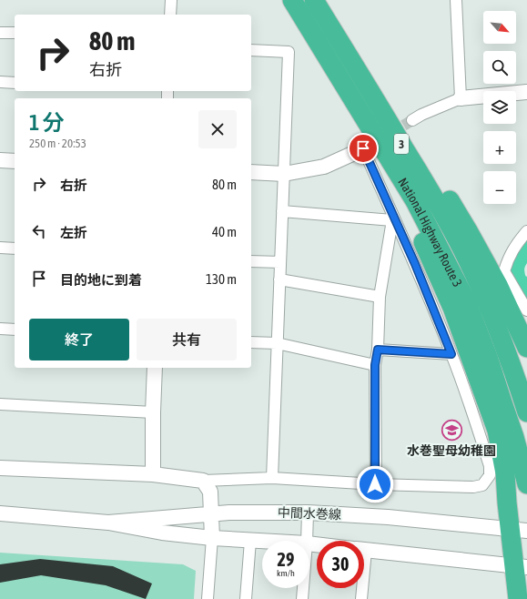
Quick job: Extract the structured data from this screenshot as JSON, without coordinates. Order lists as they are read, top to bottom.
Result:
{
  "streets": {
    "highway": ["3", "National Highway Route 3"],
    "main road": ["中間水巻線"]
  },
  "places": {
    "school or university": ["水巻聖母幼稚園"]
  },
  "north": "bottom right",
  "page": {
    "map_buttons": ["+", "−"],
    "turn": ["80 m", "右折"],
    "heading": ["1 分", "250 m · 20:53"],
    "list": [
      {
        "name": "右折",
        "value": "80 m"
      },
      {
        "name": "左折",
        "value": "40 m"
      },
      {
        "name": "目的地に到着",
        "value": "130 m"
      }
    ],
    "buttons": ["終了", "共有"],
    "speed": "29 km/h",
    "limit": "30"
  }
}
